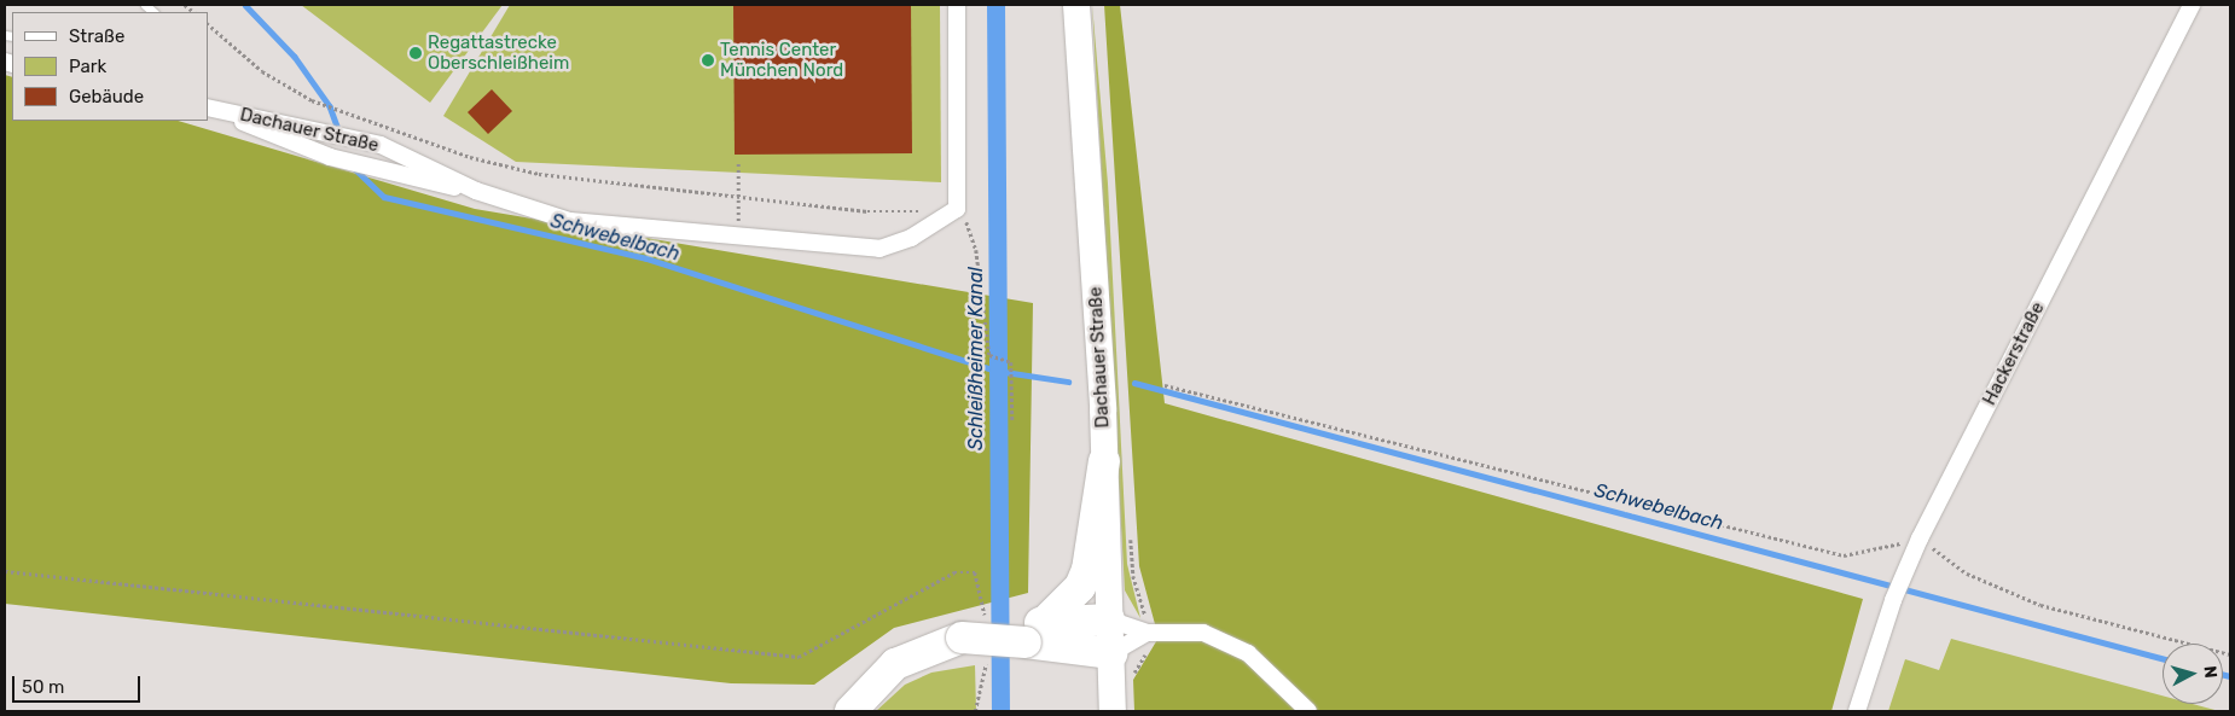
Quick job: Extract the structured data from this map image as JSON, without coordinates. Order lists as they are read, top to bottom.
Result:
{
  "streets": {
    "main road": ["Dachauer Straße"],
    "street": ["Hackerstraße"]
  },
  "water": ["Schwebelbach", "Schleißheimer Kanal"],
  "places": ["Regattastrecke Oberschleißheim", "Tennis Center München Nord"],
  "legend": ["Straße", "Park", "Gebäude"],
  "scale_bar": "50 m",
  "north": "right"
}
